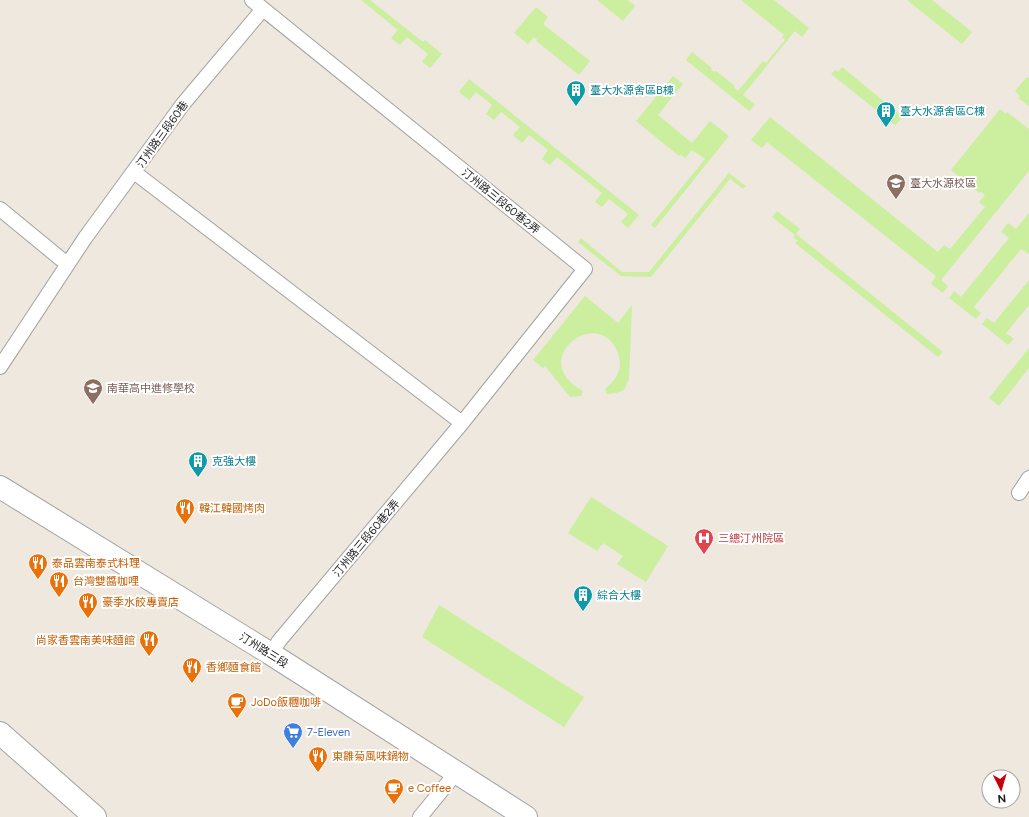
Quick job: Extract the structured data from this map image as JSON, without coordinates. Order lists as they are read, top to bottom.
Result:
{
  "streets": {
    "street": ["汀州路三段"],
    "lane": ["汀州路三段60巷", "汀州路三段60巷2弄"]
  },
  "crossings": [
    ["汀州路三段60巷", "汀州路三段60巷2弄"],
    ["汀州路三段60巷2弄", "汀州路三段"]
  ],
  "places": {
    "building": [
      "臺大水源舍區B棟",
      "臺大水源舍區C棟",
      "克強大樓",
      "綜合大樓"
    ],
    "school or university": ["臺大水源校區", "南華高中進修學校"],
    "restaurant": [
      "韓江韓國烤肉",
      "泰品雲南泰式料理",
      "台灣雙醬咖哩",
      "豪季水餃專賣店",
      "尚家香雲南美味麵館",
      "香鄉麵食館",
      "東雛菊風味鍋物"
    ],
    "hospital": ["三總汀州院區"],
    "cafe": ["JoDo飯糰咖啡", "e Coffee"],
    "supermarket": ["7-Eleven"]
  },
  "north": "bottom"
}
